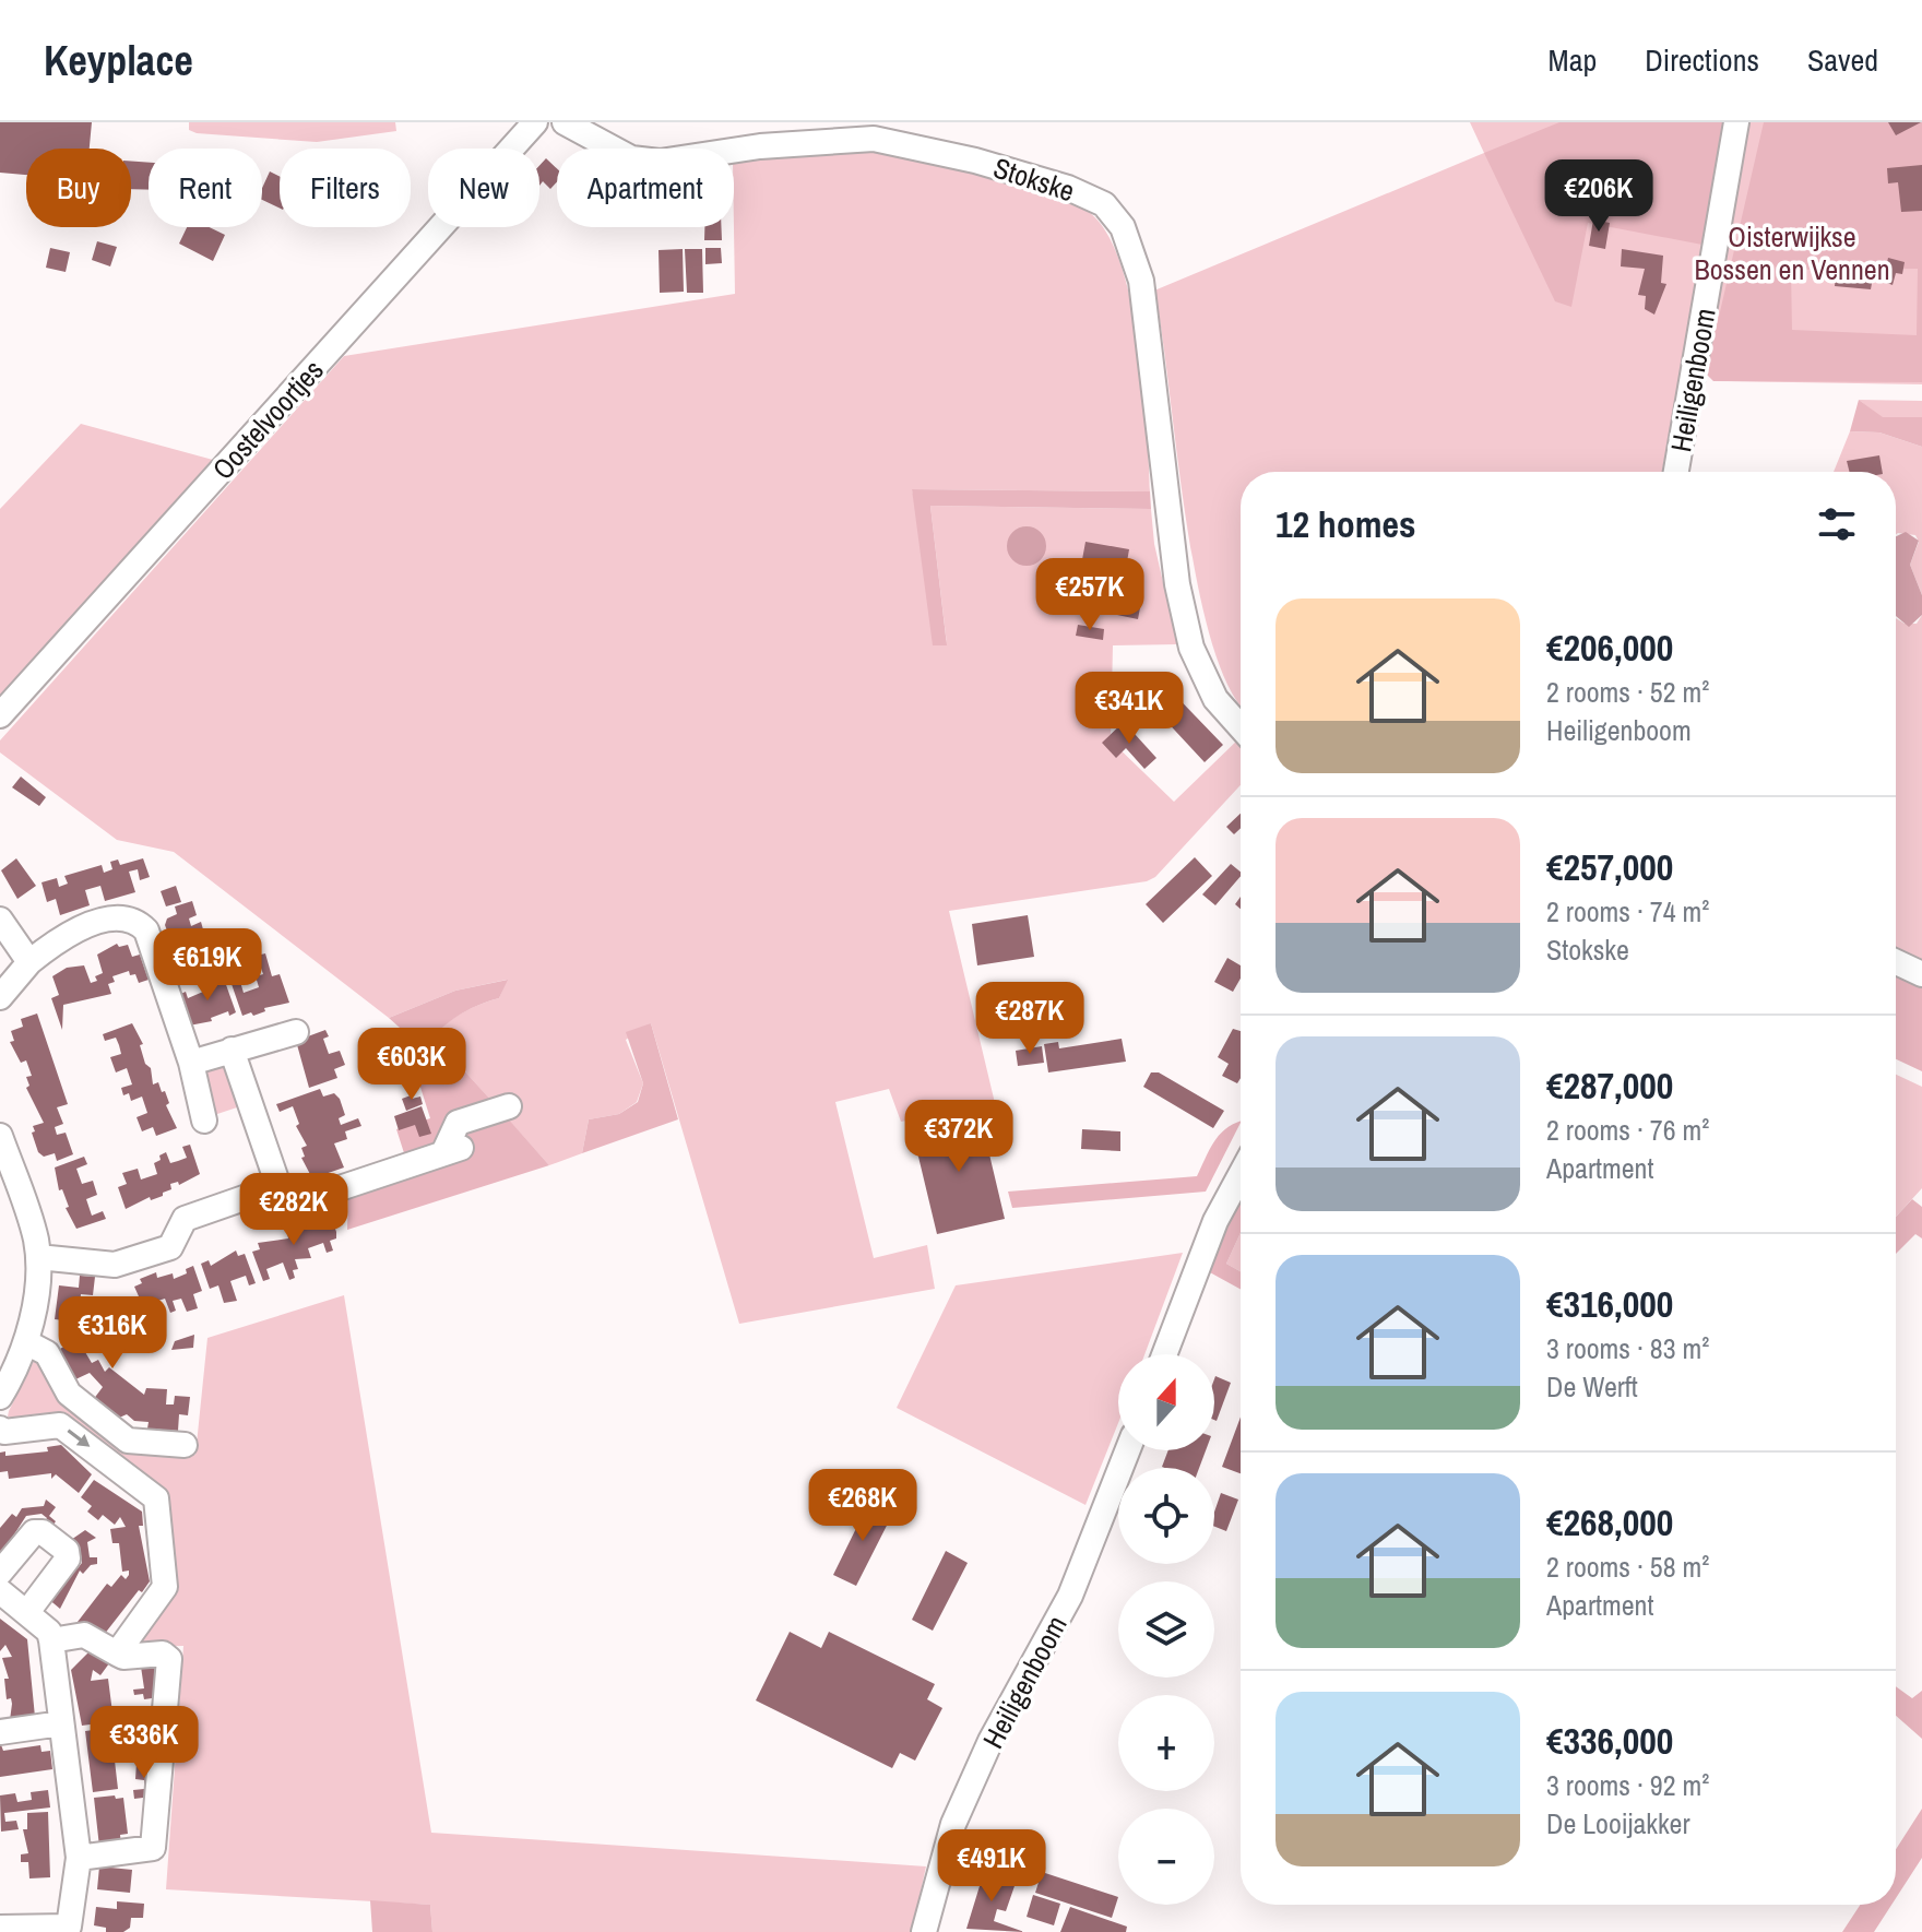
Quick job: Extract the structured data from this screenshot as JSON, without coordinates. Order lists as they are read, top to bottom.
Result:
{
  "streets": {
    "street": ["Stokske", "Heiligenboom", "Oostelvoortjes"]
  },
  "parks": ["Oisterwijkse Bossen en Vennen"],
  "north": "top",
  "page": {
    "header": "Keyplace",
    "nav": ["Map", "Directions", "Saved"],
    "chip": [
      "Buy",
      "Rent",
      "Filters",
      "New",
      "Apartment"
    ],
    "price": [
      "€206K",
      "€257K",
      "€341K",
      "€619K",
      "€287K",
      "€603K",
      "€372K",
      "€282K",
      "€316K",
      "€268K",
      "€336K",
      "€491K"
    ],
    "heading": "12 homes",
    "list": [
      {
        "name": "€206,000",
        "note": "2 rooms · 52 m² · Heiligenboom"
      },
      {
        "name": "€257,000",
        "note": "2 rooms · 74 m² · Stokske"
      },
      {
        "name": "€287,000",
        "note": "2 rooms · 76 m² · Apartment"
      },
      {
        "name": "€316,000",
        "note": "3 rooms · 83 m² · De Werft"
      },
      {
        "name": "€268,000",
        "note": "2 rooms · 58 m² · Apartment"
      },
      {
        "name": "€336,000",
        "note": "3 rooms · 92 m² · De Looijakker"
      }
    ],
    "map_buttons": ["+", "−"]
  }
}
